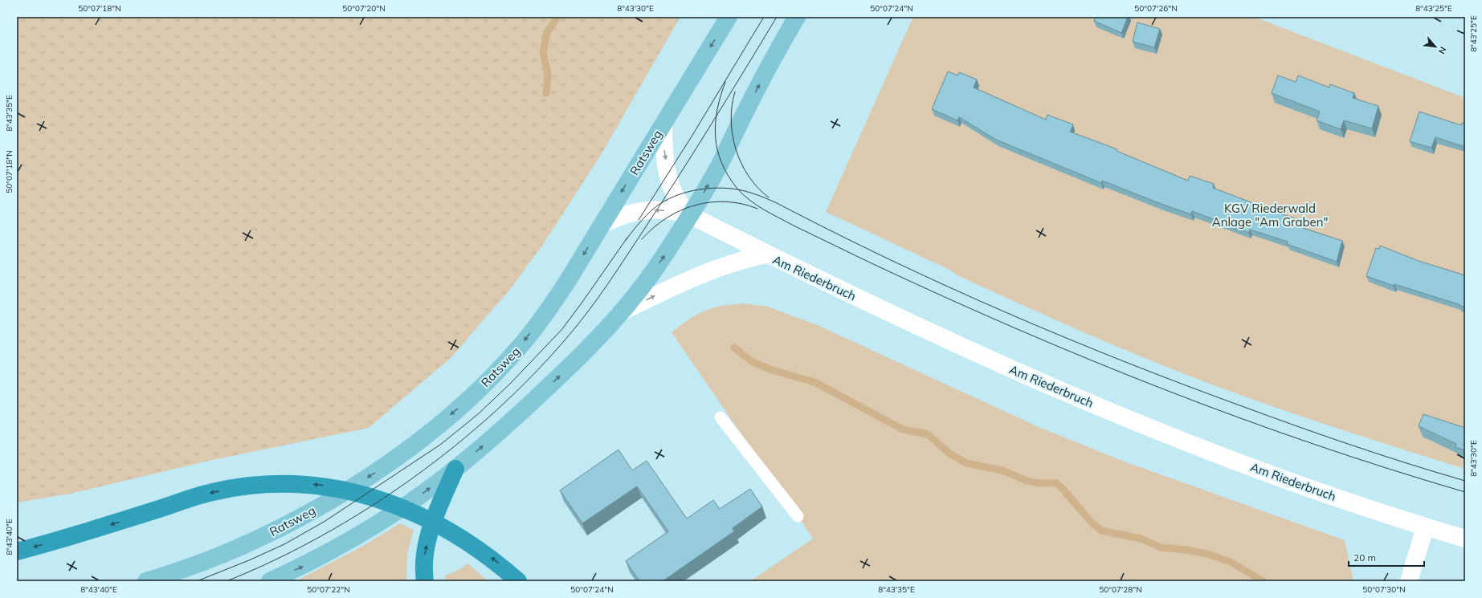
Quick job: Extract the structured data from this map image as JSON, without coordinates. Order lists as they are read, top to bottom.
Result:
{
  "streets": {
    "main road": ["Ratsweg", "Am Riederbruch"]
  },
  "parks": ["KGV Riederwald Anlage \"Am Graben\""],
  "scale_bar": "20 m",
  "north": "bottom right",
  "coordinates": [
    "50°07'18\"N",
    "50°07'20\"N",
    "8°43'30\"E",
    "50°07'24\"N",
    "50°07'26\"N",
    "8°43'25\"E",
    "8°43'35\"E",
    "8°43'40\"E",
    "50°07'22\"N",
    "50°07'28\"N",
    "50°07'30\"N"
  ]
}
